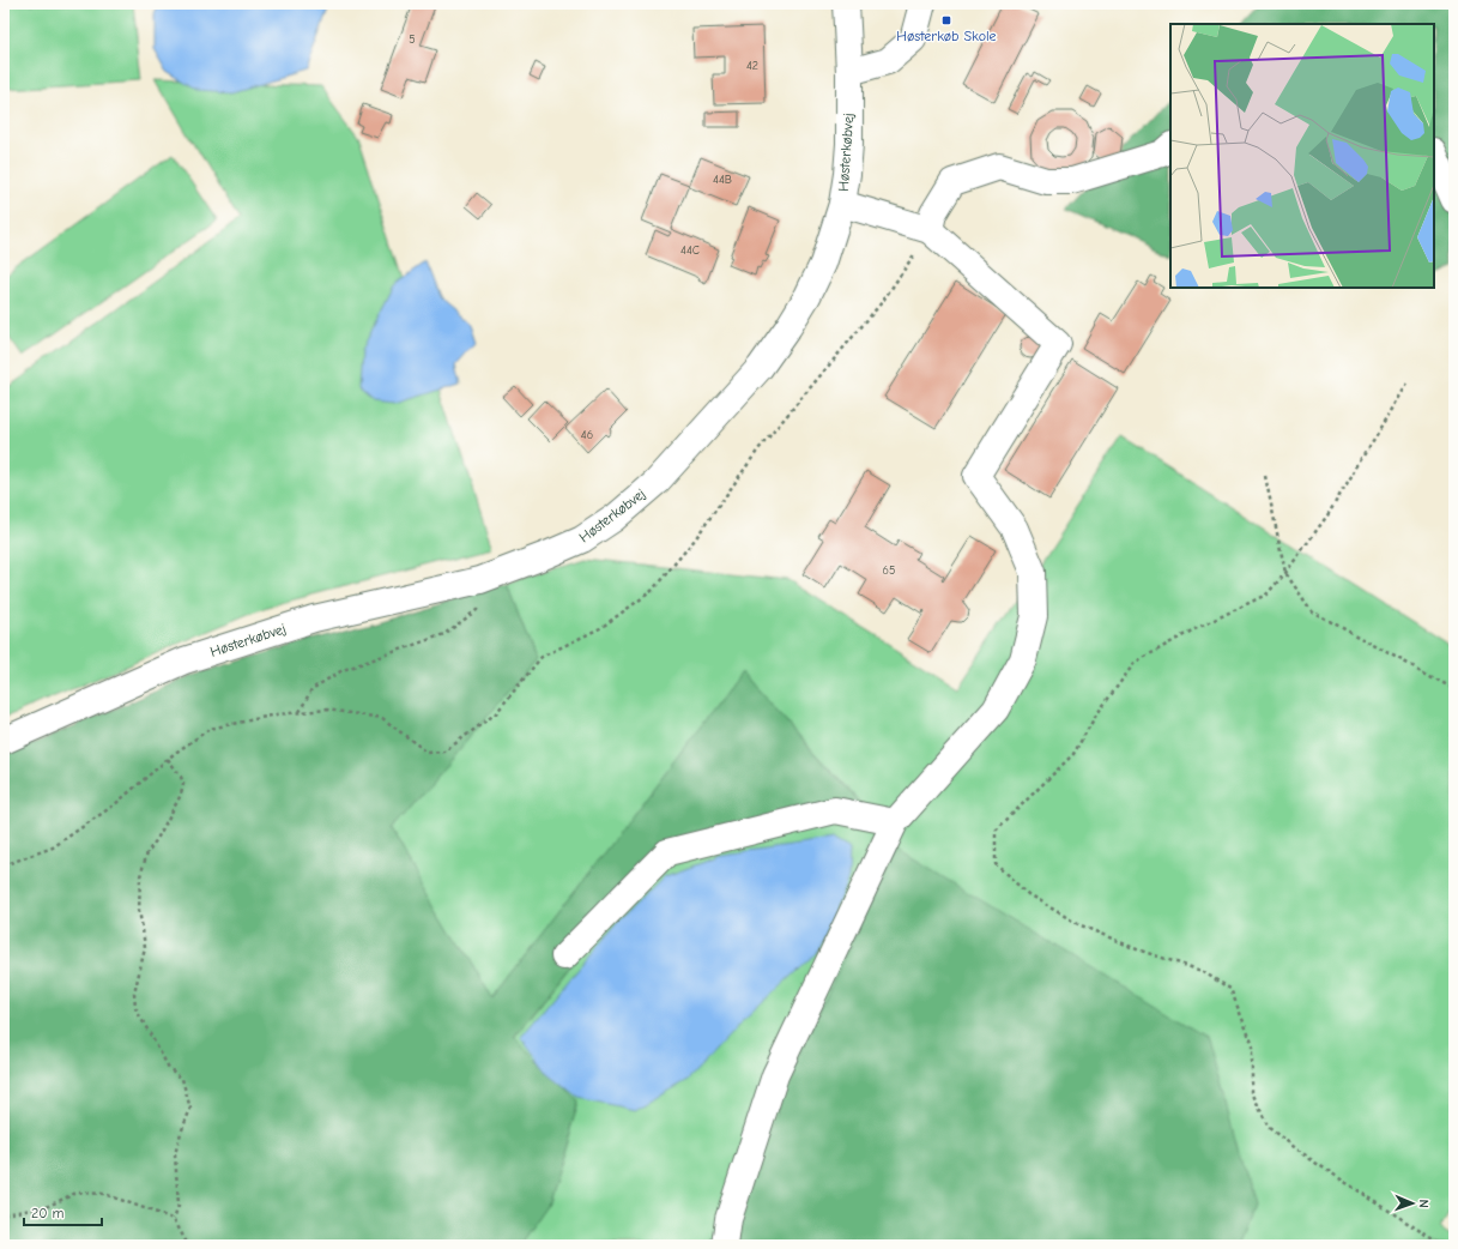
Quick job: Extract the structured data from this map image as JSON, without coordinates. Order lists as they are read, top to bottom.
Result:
{
  "streets": {
    "street": ["Høsterkøbvej"]
  },
  "places": {
    "transit": ["Høsterkøb Skole"]
  },
  "house_numbers": [
    "5",
    "42",
    "44B",
    "44C",
    "46",
    "65"
  ],
  "scale_bar": "20 m",
  "north": "right"
}
